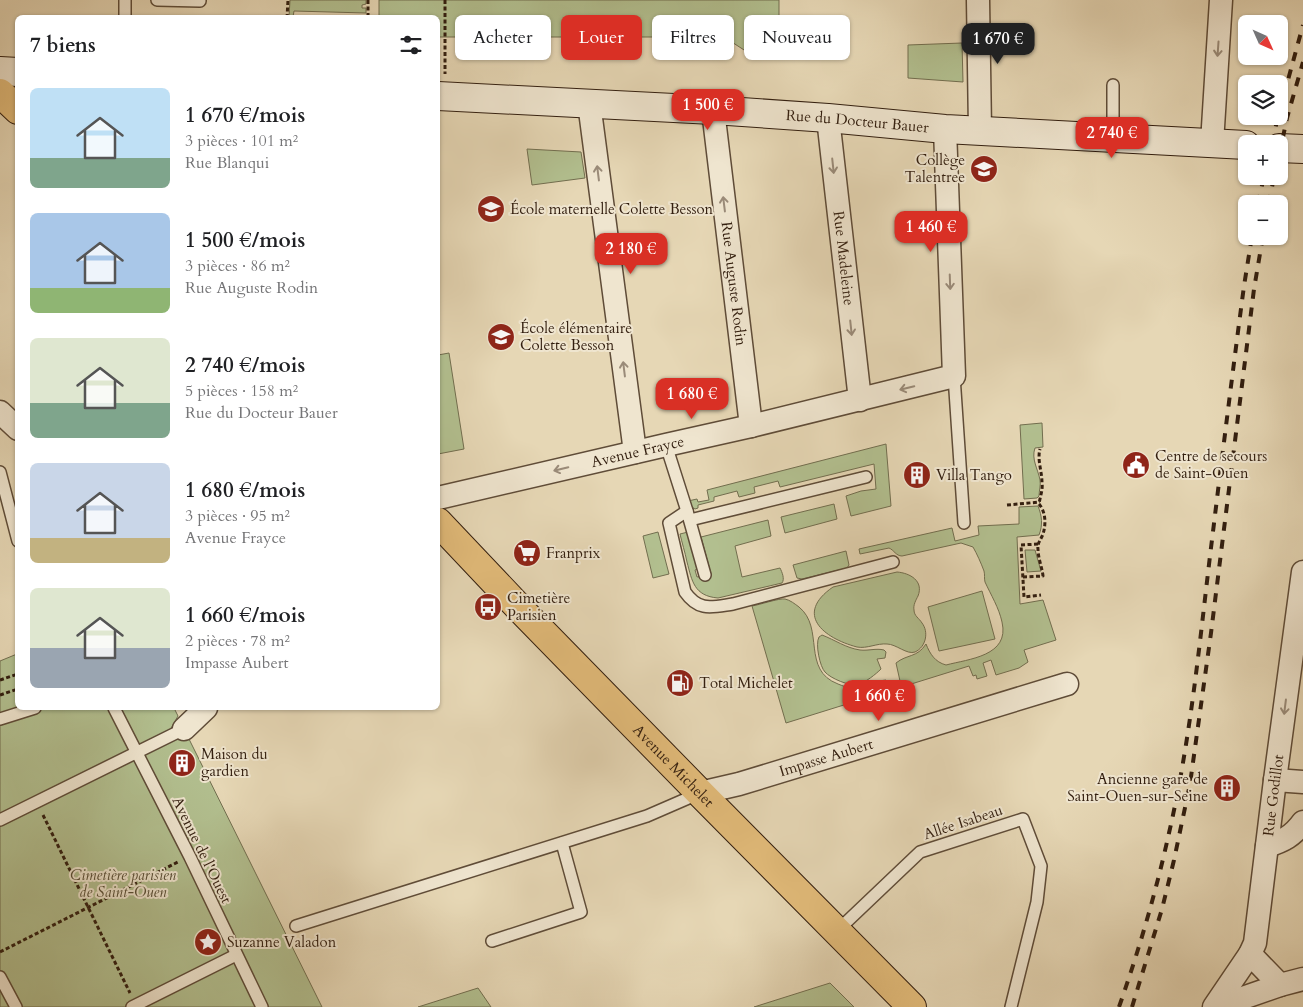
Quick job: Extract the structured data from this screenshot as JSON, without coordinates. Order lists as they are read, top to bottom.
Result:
{
  "streets": {
    "main road": ["Rue du Docteur Bauer", "Avenue Michelet"],
    "street": [
      "Rue Madeleine",
      "Rue Auguste Rodin",
      "Avenue Frayce",
      "Impasse Aubert",
      "Rue Godillot"
    ],
    "lane": ["Allée Isabeau", "Avenue de l'Ouest"]
  },
  "crossings": [
    ["Rue du Docteur Bauer", "Rue Madeleine"],
    ["Rue du Docteur Bauer", "Rue Auguste Rodin"],
    ["Rue Madeleine", "Avenue Frayce"],
    ["Rue Auguste Rodin", "Avenue Frayce"],
    ["Impasse Aubert", "Avenue Michelet"],
    ["Avenue Michelet", "Allée Isabeau"]
  ],
  "one_way": ["Avenue Frayce"],
  "parks": ["Cimetière parisien de Saint-Ouen"],
  "places": {
    "school or university": ["Collège Talentree", "École maternelle Colette Besson", "École élémentaire Colette Besson"],
    "public building": ["Centre de secours de Saint-Ouen"],
    "building": ["Villa Tango", "Maison du gardien", "Ancienne gare de Saint-Ouen-sur-Seine"],
    "supermarket": ["Franprix"],
    "bus stop": ["Cimetière Parisien"],
    "fuel station": ["Total Michelet"],
    "place": ["Suzanne Valadon"]
  },
  "north": "bottom right",
  "page": {
    "map_buttons": ["+", "−"],
    "chip": [
      "Acheter",
      "Louer",
      "Filtres",
      "Nouveau"
    ],
    "heading": "7 biens",
    "price": [
      "1 670 €",
      "1 500 €",
      "2 740 €",
      "1 460 €",
      "2 180 €",
      "1 680 €",
      "1 660 €"
    ],
    "list": [
      {
        "name": "1 670 €/mois",
        "note": "3 pièces · 101 m² · Rue Blanqui"
      },
      {
        "name": "1 500 €/mois",
        "note": "3 pièces · 86 m² · Rue Auguste Rodin"
      },
      {
        "name": "2 740 €/mois",
        "note": "5 pièces · 158 m² · Rue du Docteur Bauer"
      },
      {
        "name": "1 680 €/mois",
        "note": "3 pièces · 95 m² · Avenue Frayce"
      },
      {
        "name": "1 660 €/mois",
        "note": "2 pièces · 78 m² · Impasse Aubert"
      }
    ]
  }
}
